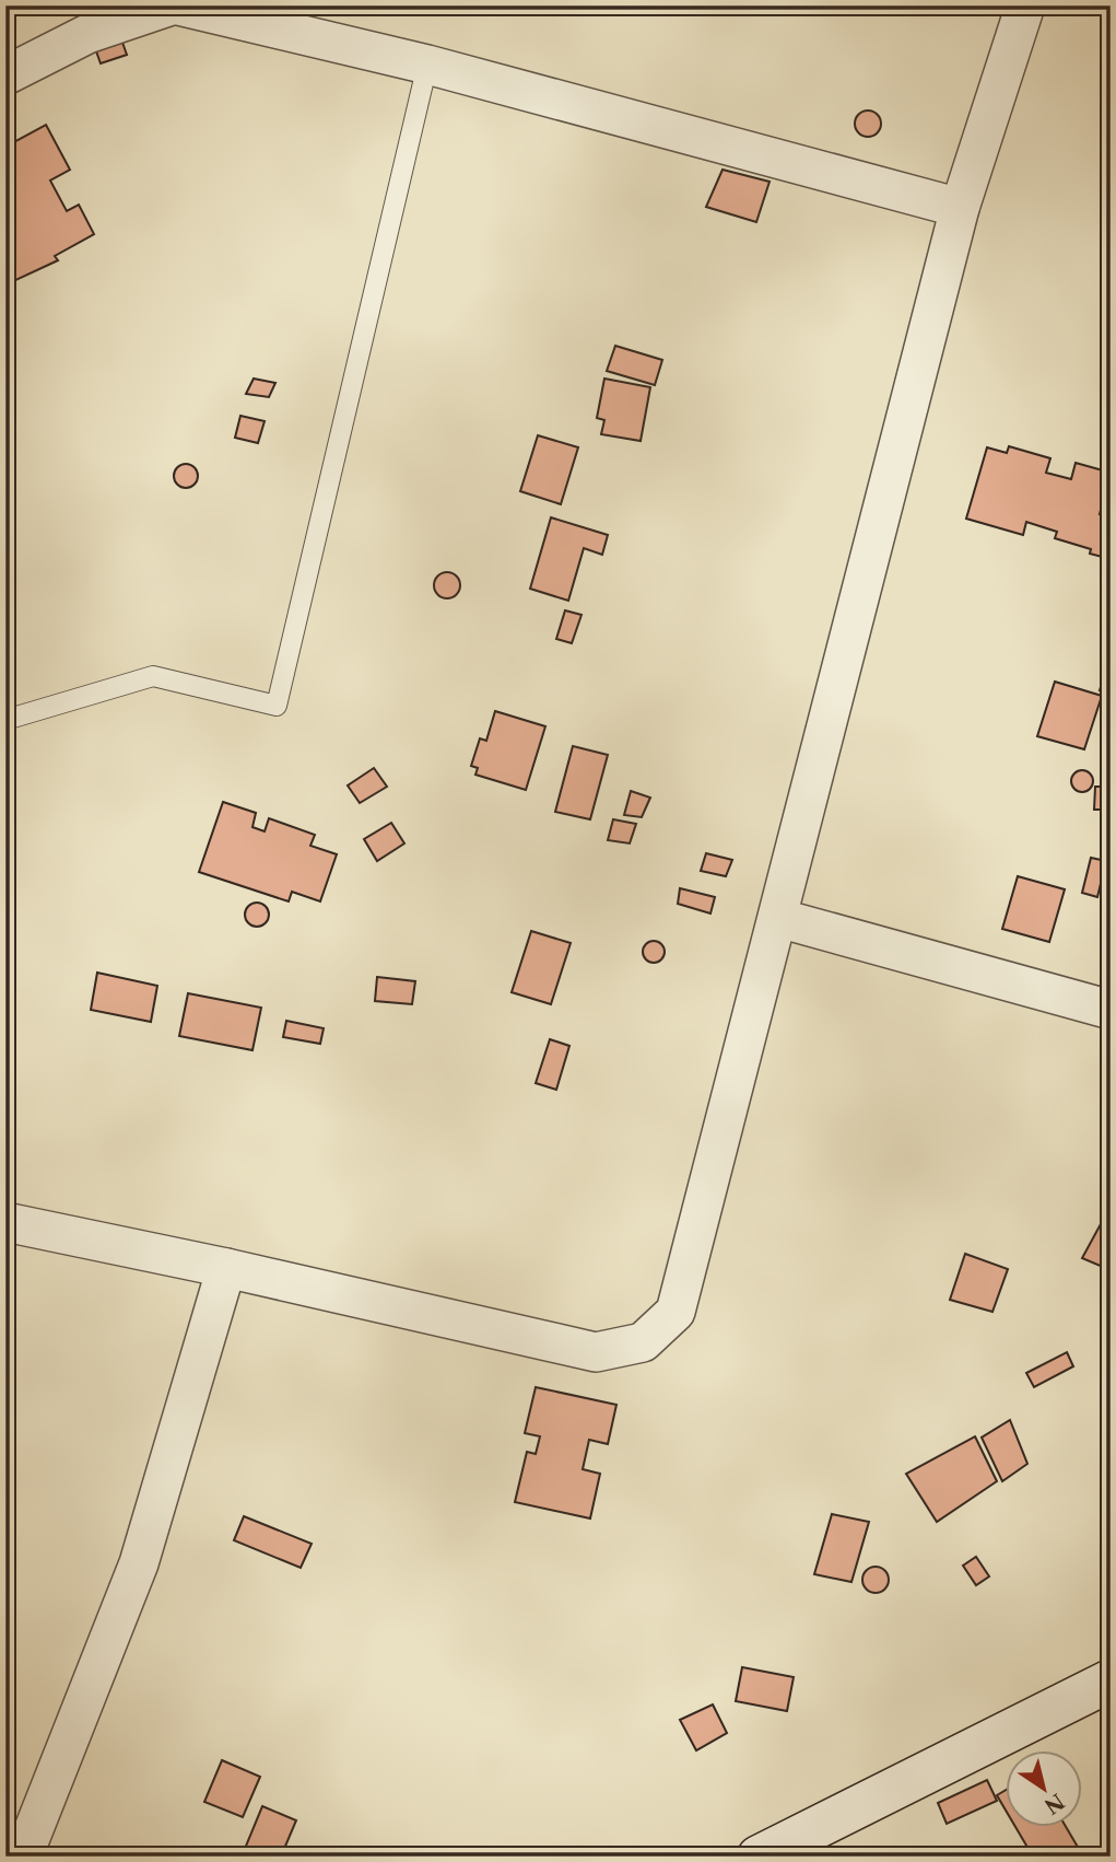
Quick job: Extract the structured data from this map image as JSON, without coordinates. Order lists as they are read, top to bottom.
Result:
{
  "north": "bottom right"
}
